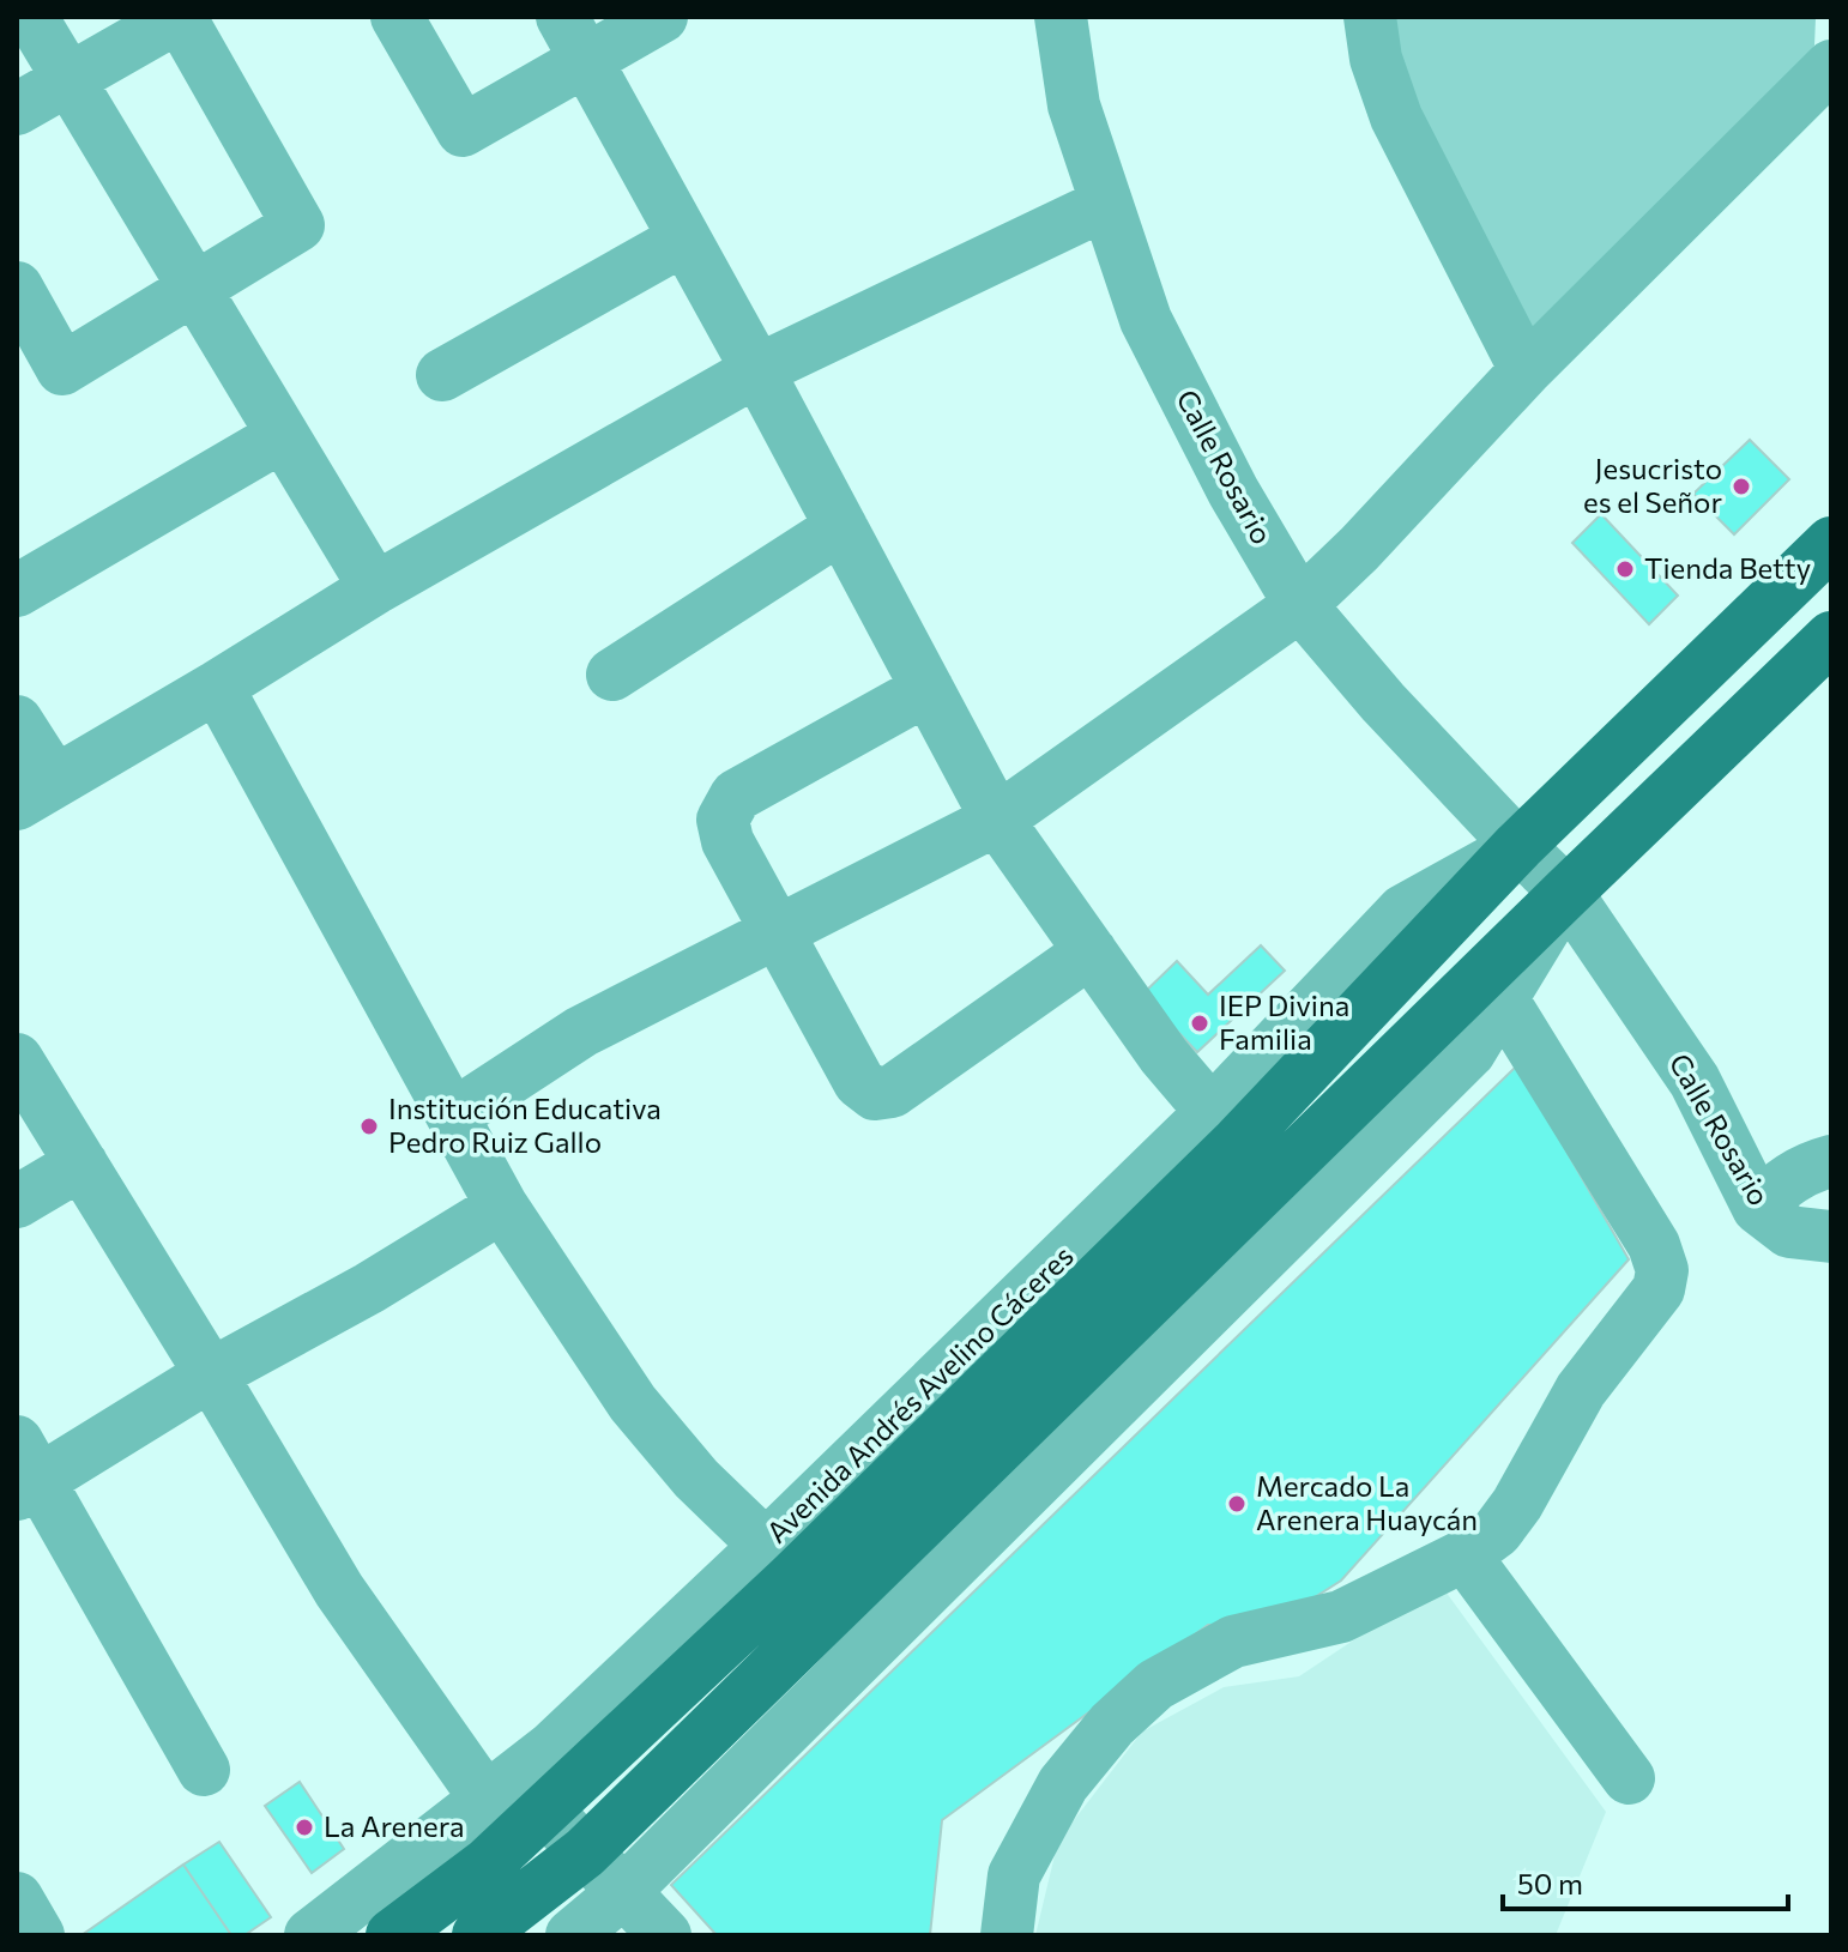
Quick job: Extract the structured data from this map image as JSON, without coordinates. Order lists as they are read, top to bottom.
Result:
{
  "streets": {
    "main road": ["Avenida Andrés Avelino Cáceres"],
    "street": ["Calle Rosario"]
  },
  "crossings": [
    ["Calle Rosario", "Avenida Andrés Avelino Cáceres"]
  ],
  "places": [
    "Jesucristo es el Señor",
    "Tienda Betty",
    "IEP Divina Familia",
    "Institución Educativa Pedro Ruiz Gallo",
    "Mercado La Arenera Huaycán",
    "La Arenera"
  ],
  "scale_bar": "50 m"
}
